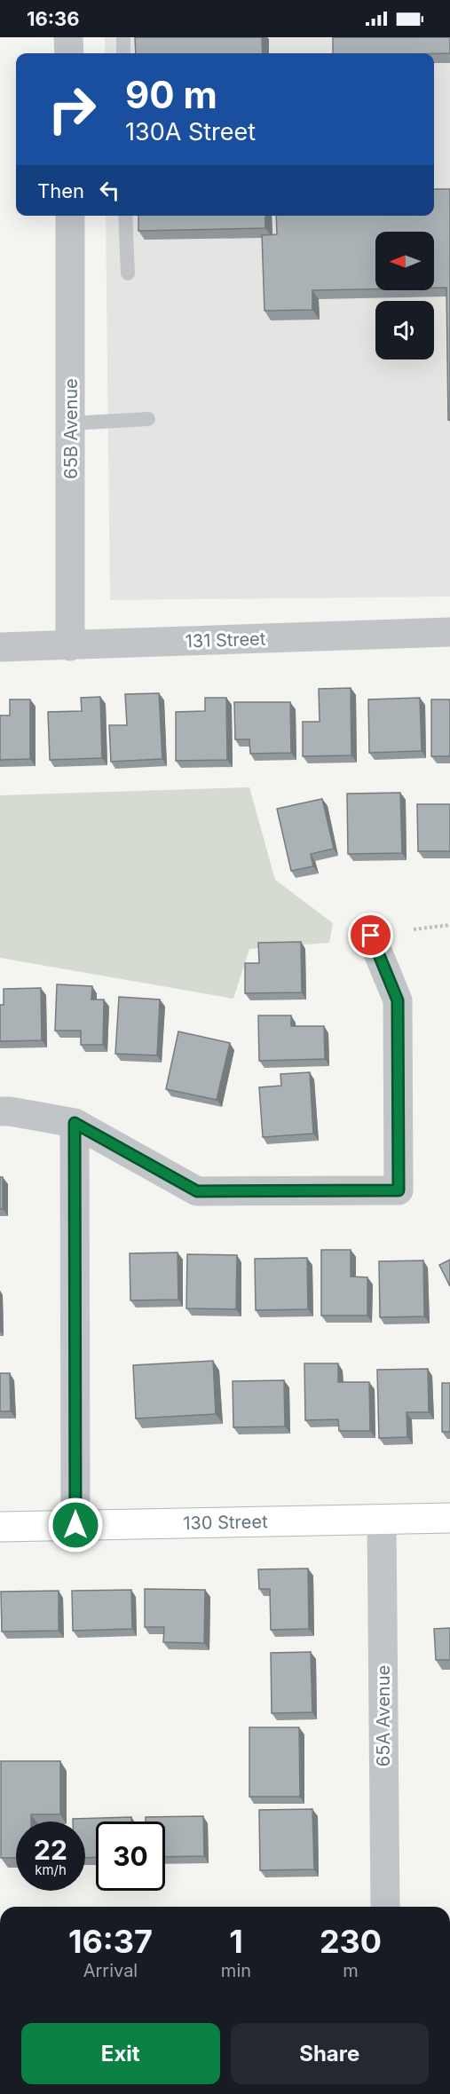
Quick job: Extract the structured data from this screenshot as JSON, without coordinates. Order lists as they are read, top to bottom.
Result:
{
  "streets": {
    "street": [
      "65B Avenue",
      "131 Street",
      "130 Street",
      "65A Avenue"
    ]
  },
  "crossings": [
    ["65B Avenue", "131 Street"],
    ["130 Street", "65A Avenue"]
  ],
  "north": "left",
  "page": {
    "status": "16:36",
    "turn": ["90 m", "130A Street"],
    "then": "Then",
    "speed": "22 km/h",
    "limit": "30",
    "eta": [
      "16:37",
      "Arrival",
      "1",
      "min",
      "230",
      "m"
    ],
    "buttons": ["Exit", "Share"]
  }
}
